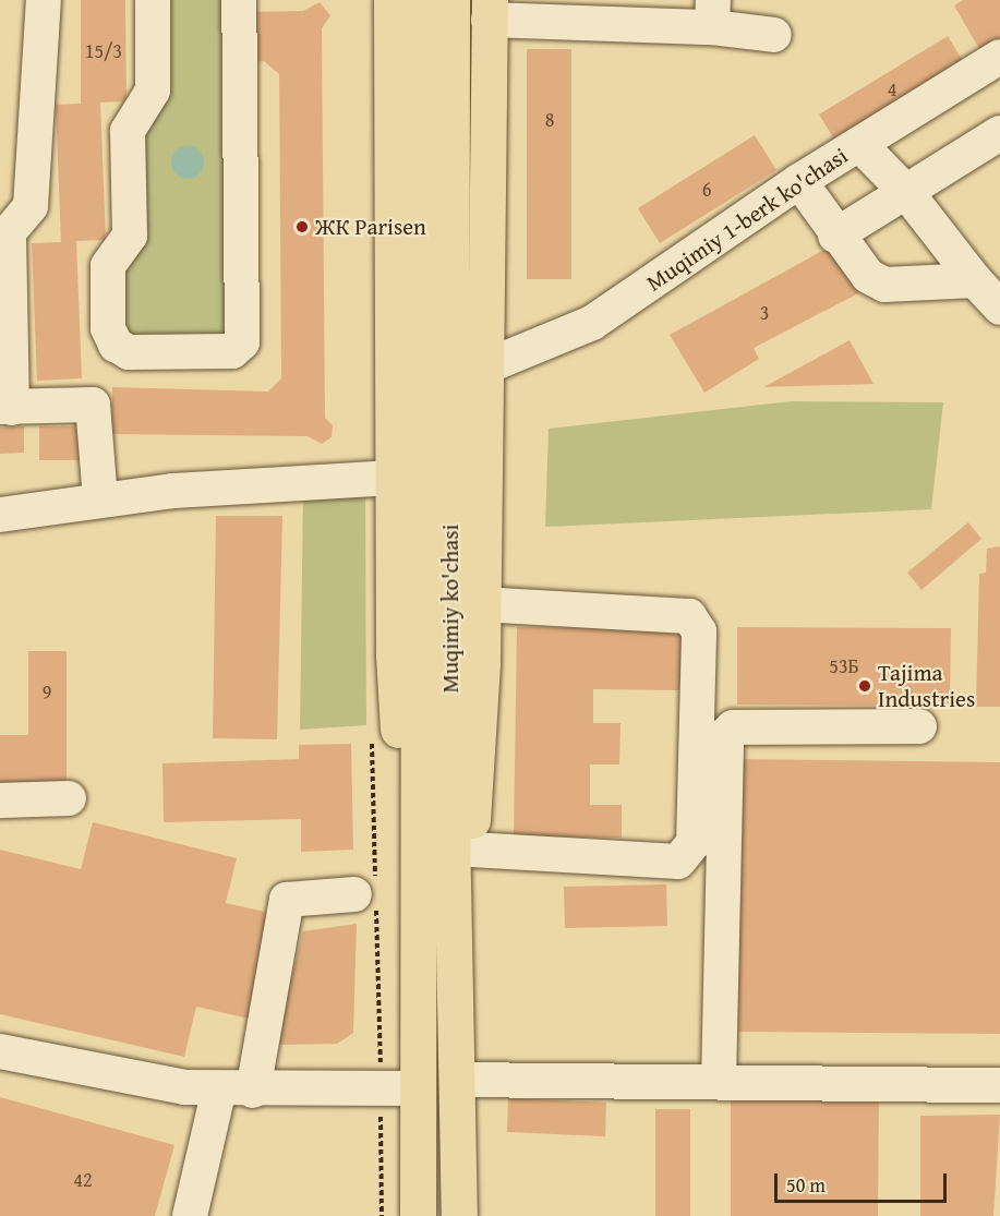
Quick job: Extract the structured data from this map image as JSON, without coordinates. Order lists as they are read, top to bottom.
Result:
{
  "streets": {
    "main road": ["Muqimiy ko'chasi"],
    "lane": ["Muqimiy 1-berk ko'chasi"]
  },
  "places": ["ЖК Parisen", "Tajima Industries"],
  "house_numbers": [
    "15/3",
    "4",
    "8",
    "6",
    "3",
    "53Б",
    "9",
    "42"
  ],
  "scale_bar": "50 m"
}
